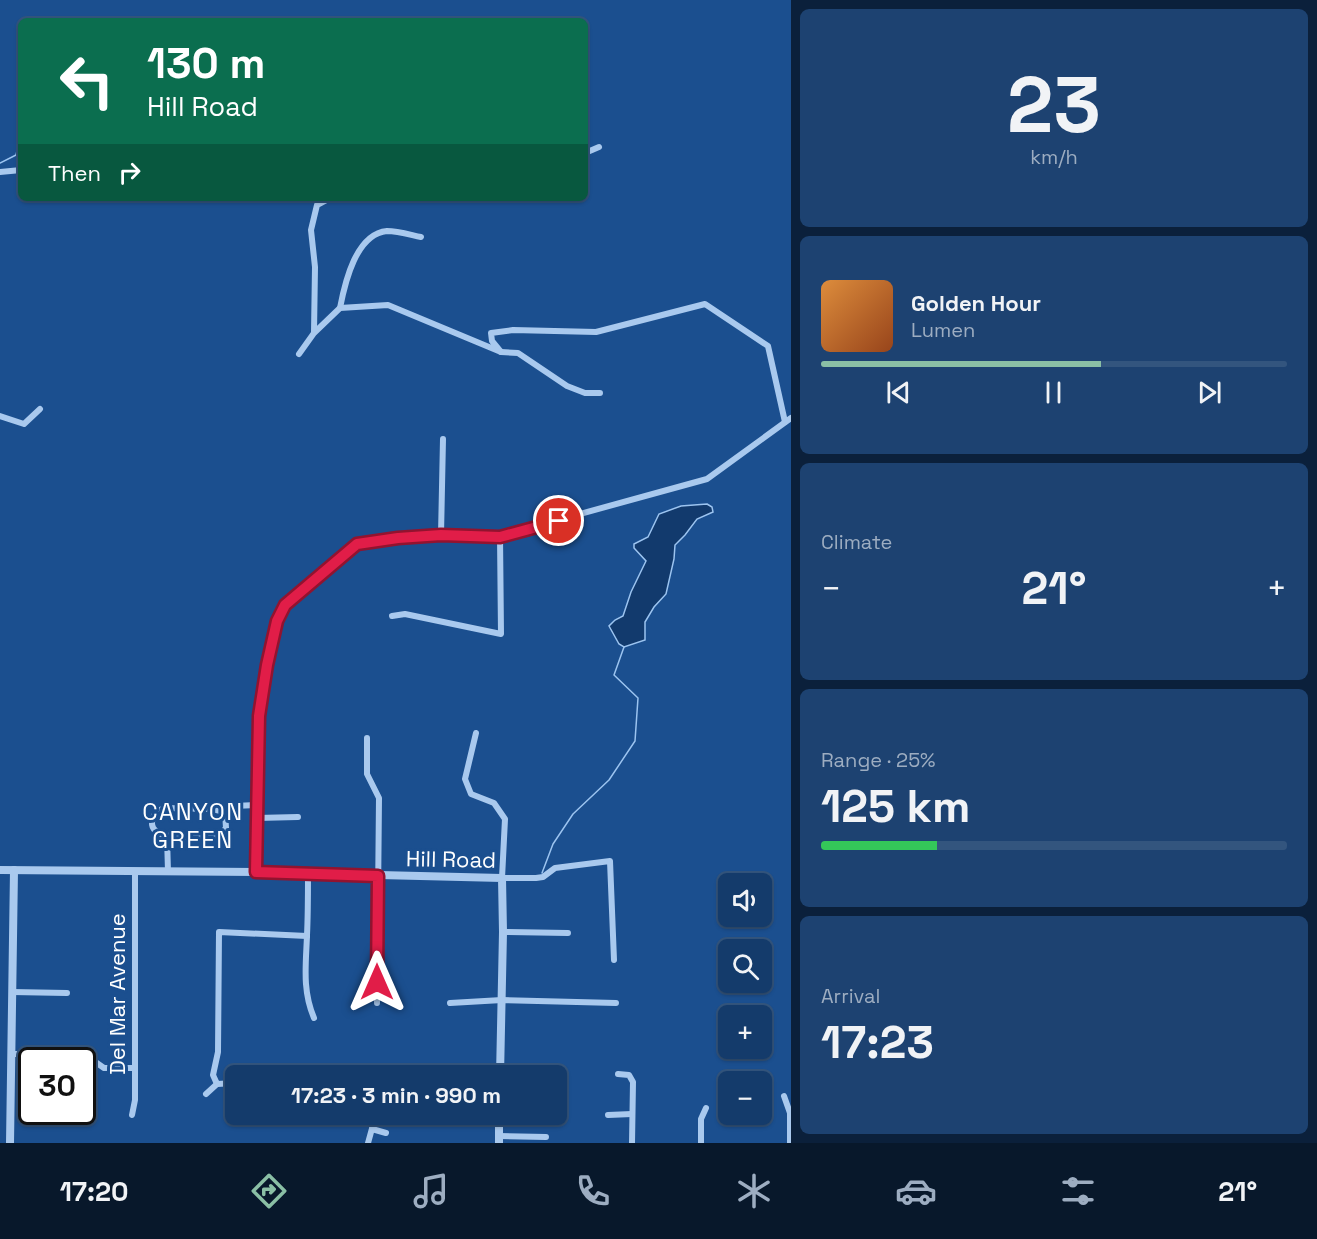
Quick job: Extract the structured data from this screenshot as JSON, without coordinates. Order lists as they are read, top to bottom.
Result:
{
  "streets": {
    "street": ["Hill Road", "Del Mar Avenue"]
  },
  "crossings": [
    ["Hill Road", "Del Mar Avenue"]
  ],
  "districts": ["CANYON GREEN"],
  "page": {
    "tile": [
      ["23", "km/h"],
      "Climate",
      ["Range · 25%", "125 km"],
      ["Arrival", "17:23"]
    ],
    "turn": ["130 m", "Hill Road"],
    "then": "Then",
    "song": ["Golden Hour", "Lumen"],
    "heat": ["−", "21°", "+"],
    "map_buttons": ["+", "−"],
    "limit": "30",
    "trip": "17:23 · 3 min · 990 m",
    "tabs": ["17:20", "21°"]
  }
}
